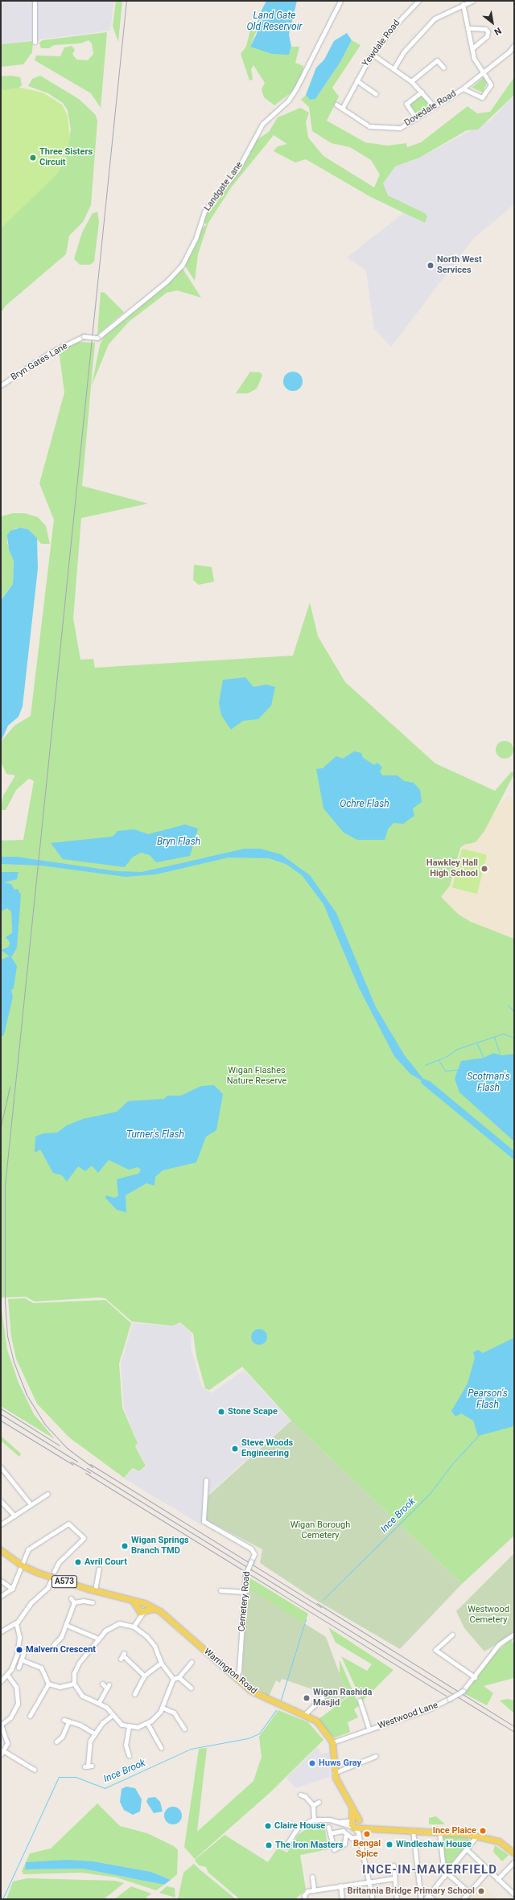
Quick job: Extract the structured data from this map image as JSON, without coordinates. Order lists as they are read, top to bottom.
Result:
{
  "streets": {
    "main road": ["A573", "Warrington Road"],
    "street": [
      "Yewdale Road",
      "Dovedale Road",
      "Landgate Lane",
      "Bryn Gates Lane",
      "Cemetery Road",
      "Westwood Lane"
    ]
  },
  "crossings": [
    ["Yewdale Road", "Dovedale Road"],
    ["Landgate Lane", "Bryn Gates Lane"],
    ["Cemetery Road", "Warrington Road"],
    ["Warrington Road", "Westwood Lane"]
  ],
  "districts": ["INCE-IN-MAKERFIELD"],
  "water": [
    "Land Gate Old Reservoir",
    "Ochre Flash",
    "Bryn Flash",
    "Scotman's Flash",
    "Turner's Flash",
    "Pearson's Flash",
    "Ince Brook"
  ],
  "parks": ["Wigan Flashes Nature Reserve", "Wigan Borough Cemetery", "Westwood Cemetery"],
  "places": [
    "Three Sisters Circuit",
    "North West Services",
    "Hawkley Hall High School",
    "Stone Scape",
    "Steve Woods Engineering",
    "Wigan Springs Branch TMD",
    "Avril Court",
    "Malvern Crescent",
    "Wigan Rashida Masjid",
    "Huws Gray",
    "Claire House",
    "Ince Plaice",
    "Bengal Spice",
    "Windleshaw House",
    "The Iron Masters",
    "Britannia Bridge Primary School"
  ],
  "north": "bottom right"
}
